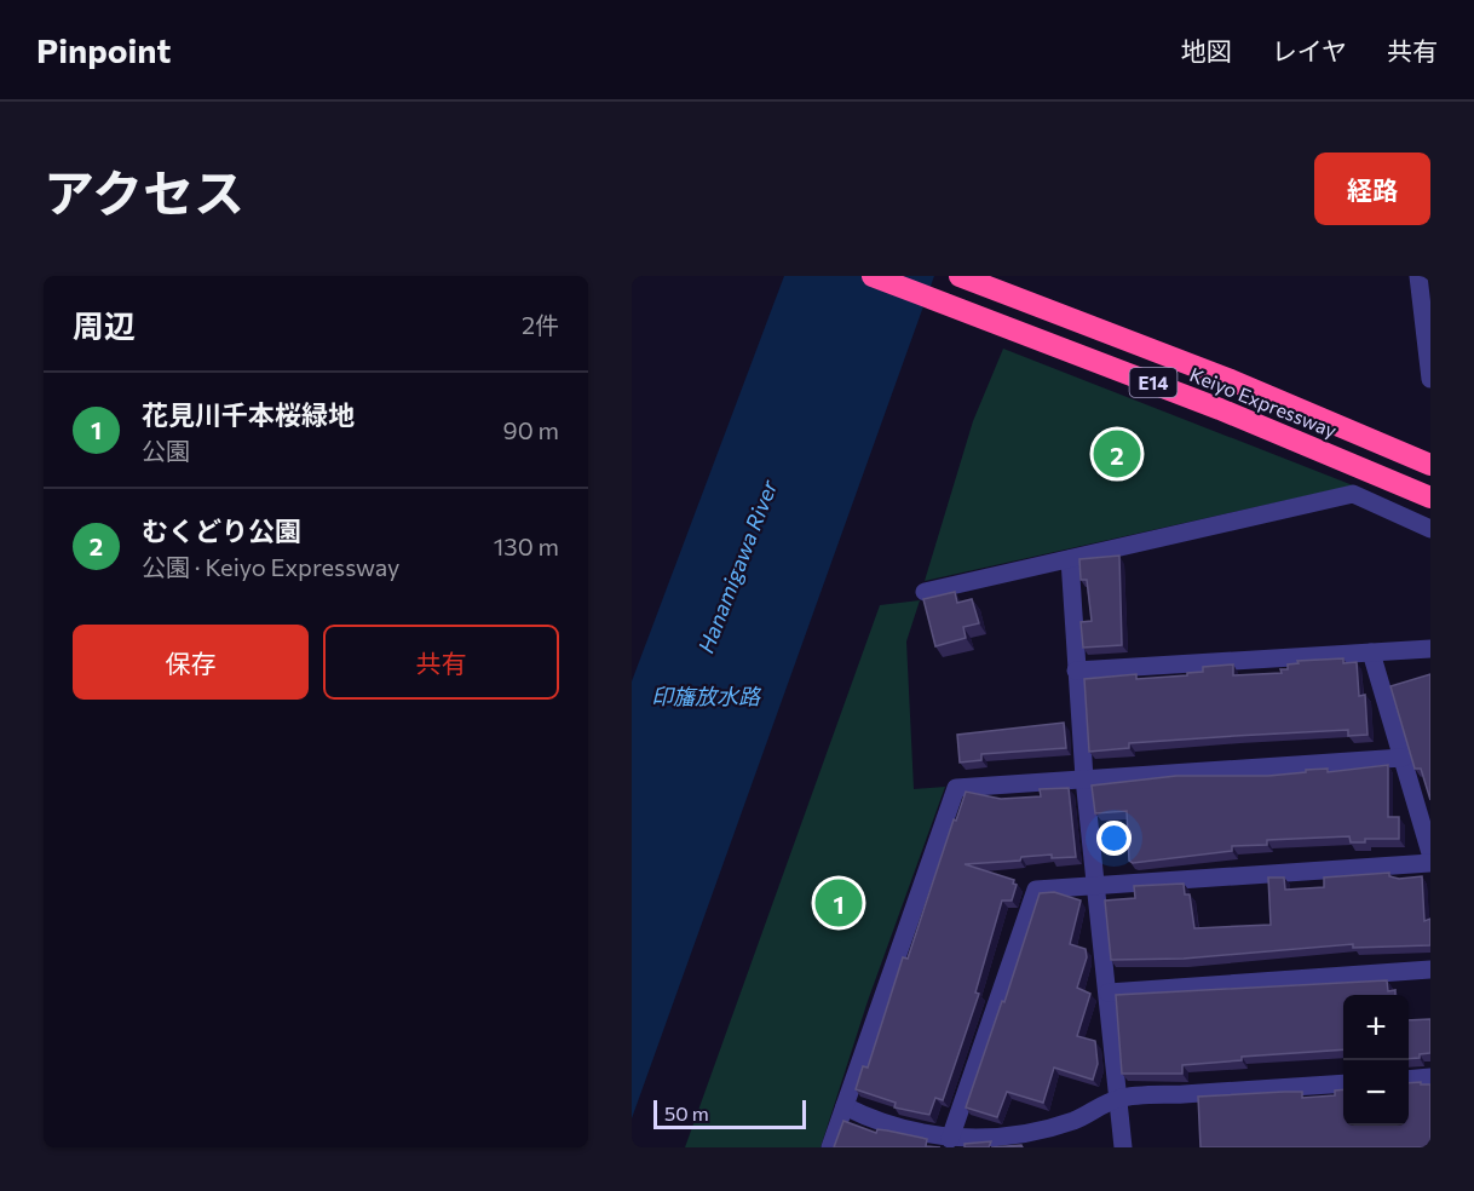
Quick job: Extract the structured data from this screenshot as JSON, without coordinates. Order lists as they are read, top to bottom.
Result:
{
  "streets": {
    "highway": ["E14", "Keiyo Expressway"]
  },
  "water": ["Hanamigawa River", "印旛放水路"],
  "scale_bar": "50 m",
  "page": {
    "header": "Pinpoint",
    "nav": ["地図", "レイヤ", "共有"],
    "title": "アクセス",
    "buttons": [
      "経路",
      ["保存", "共有"]
    ],
    "heading": ["周辺", "2件"],
    "list": [
      {
        "mark": "1",
        "name": "花見川千本桜緑地",
        "note": "公園",
        "value": "90 m"
      },
      {
        "mark": "2",
        "name": "むくどり公園",
        "note": "公園 · Keiyo Expressway",
        "value": "130 m"
      }
    ],
    "pins": ["2", "1"],
    "map_buttons": ["+", "−"],
    "scale": "50 m"
  }
}
